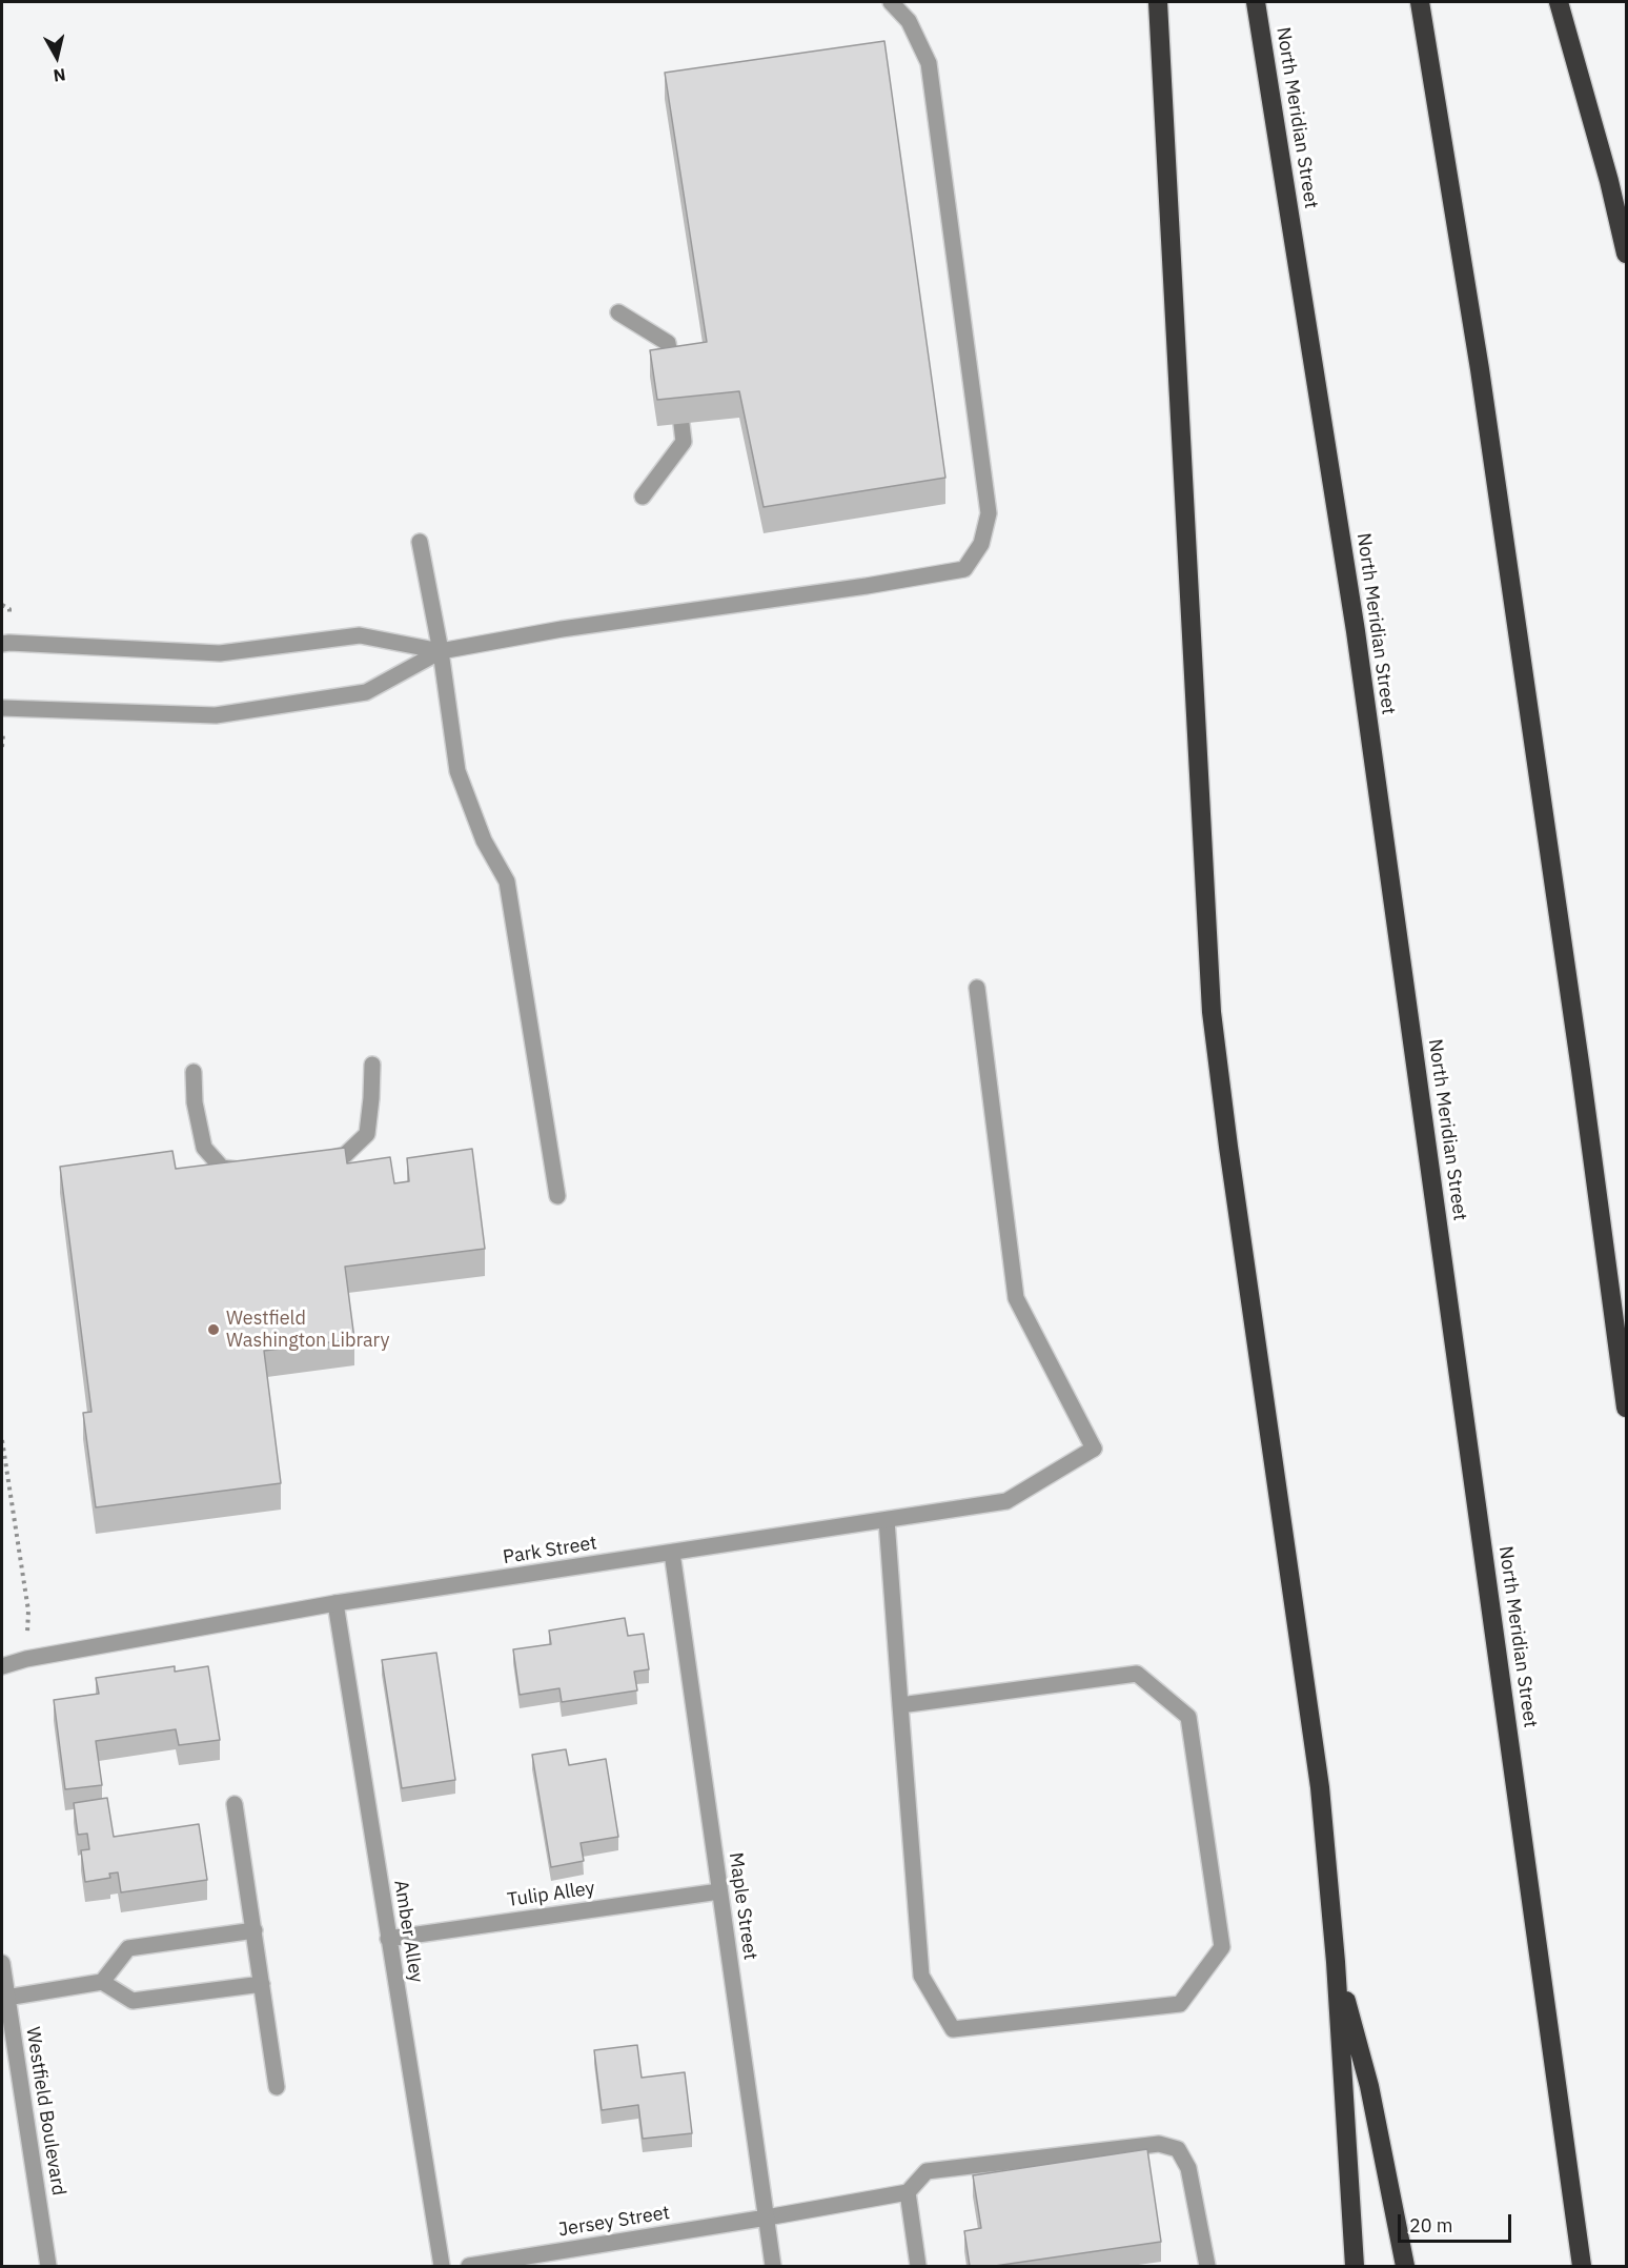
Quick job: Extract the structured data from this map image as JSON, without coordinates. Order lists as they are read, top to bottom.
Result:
{
  "streets": {
    "highway": ["North Meridian Street"],
    "street": [
      "Park Street",
      "Tulip Alley",
      "Maple Street",
      "Amber Alley",
      "Westfield Boulevard",
      "Jersey Street"
    ]
  },
  "crossings": [
    ["Park Street", "Maple Street"],
    ["Park Street", "Amber Alley"],
    ["Tulip Alley", "Maple Street"],
    ["Tulip Alley", "Amber Alley"],
    ["Maple Street", "Jersey Street"]
  ],
  "places": ["Westfield Washington Library"],
  "scale_bar": "20 m",
  "north": "bottom"
}
